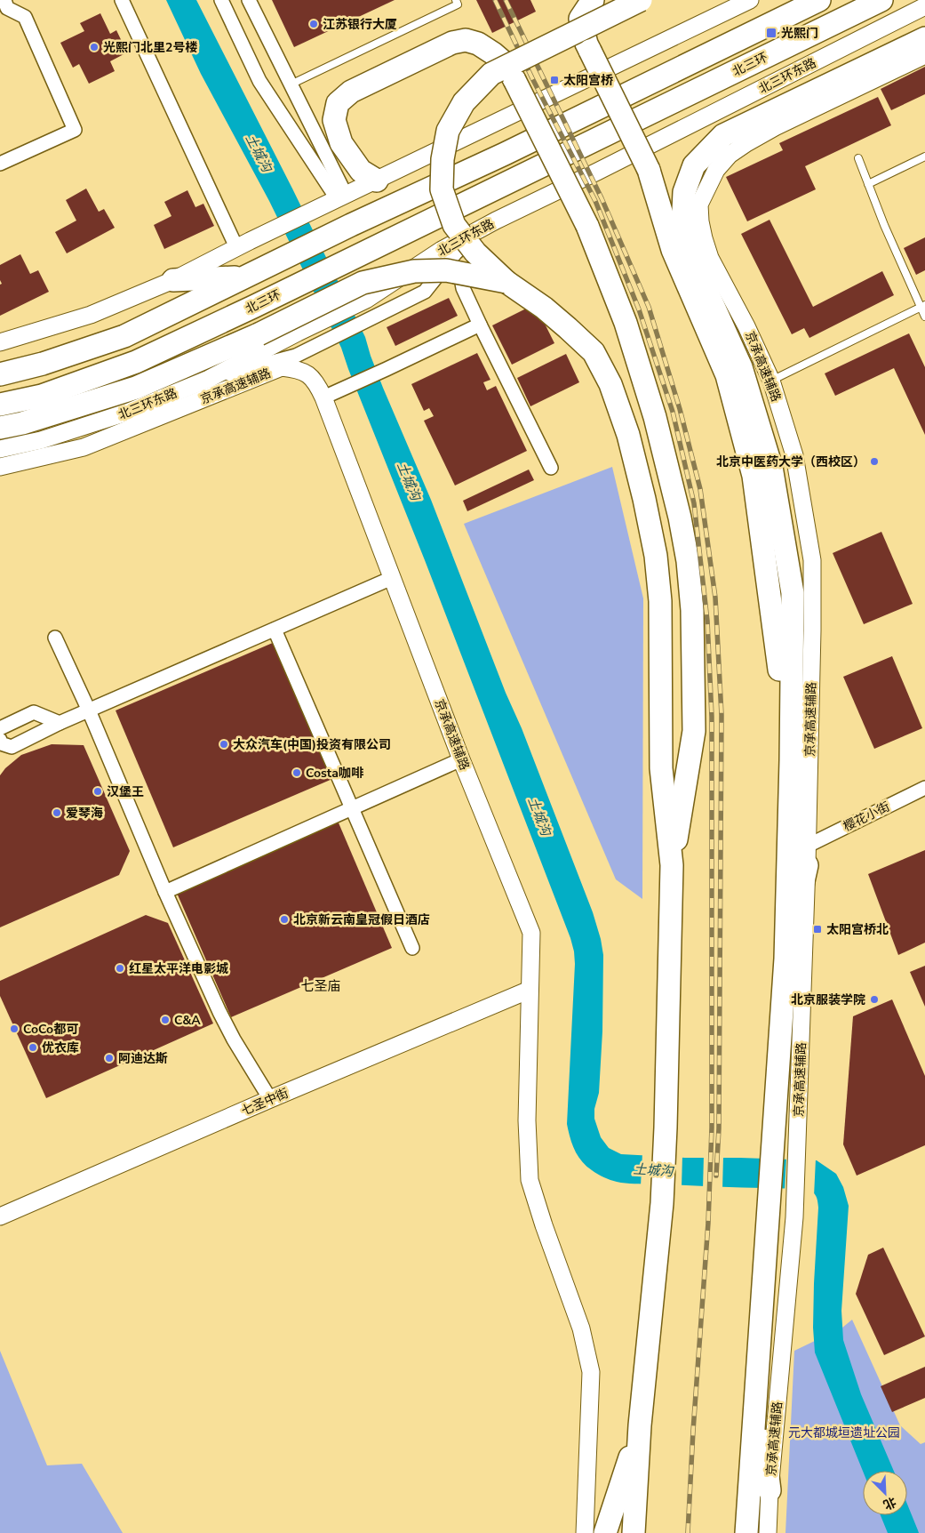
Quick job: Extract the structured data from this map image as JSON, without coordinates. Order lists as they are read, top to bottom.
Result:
{
  "streets": {
    "highway": ["北三环"],
    "street": [
      "北三环东路",
      "京承高速辅路",
      "樱花小街",
      "七圣中街"
    ]
  },
  "crossings": [
    ["京承高速辅路", "樱花小街"],
    ["京承高速辅路", "七圣中街"]
  ],
  "districts": ["七圣庙"],
  "water": ["土城沟"],
  "parks": ["元大都城垣遗址公园"],
  "places": {
    "other": [
      "江苏银行大厦",
      "光熙门北里2号楼",
      "北京中医药大学（西校区）",
      "大众汽车(中国)投资有限公司",
      "Costa咖啡",
      "汉堡王",
      "爱琴海",
      "北京新云南皇冠假日酒店",
      "红星太平洋电影城",
      "北京服装学院",
      "C&A",
      "CoCo都可",
      "优衣库",
      "阿迪达斯"
    ],
    "transit": ["光熙门", "太阳宫桥", "太阳宫桥北"]
  },
  "north": "bottom right"
}
